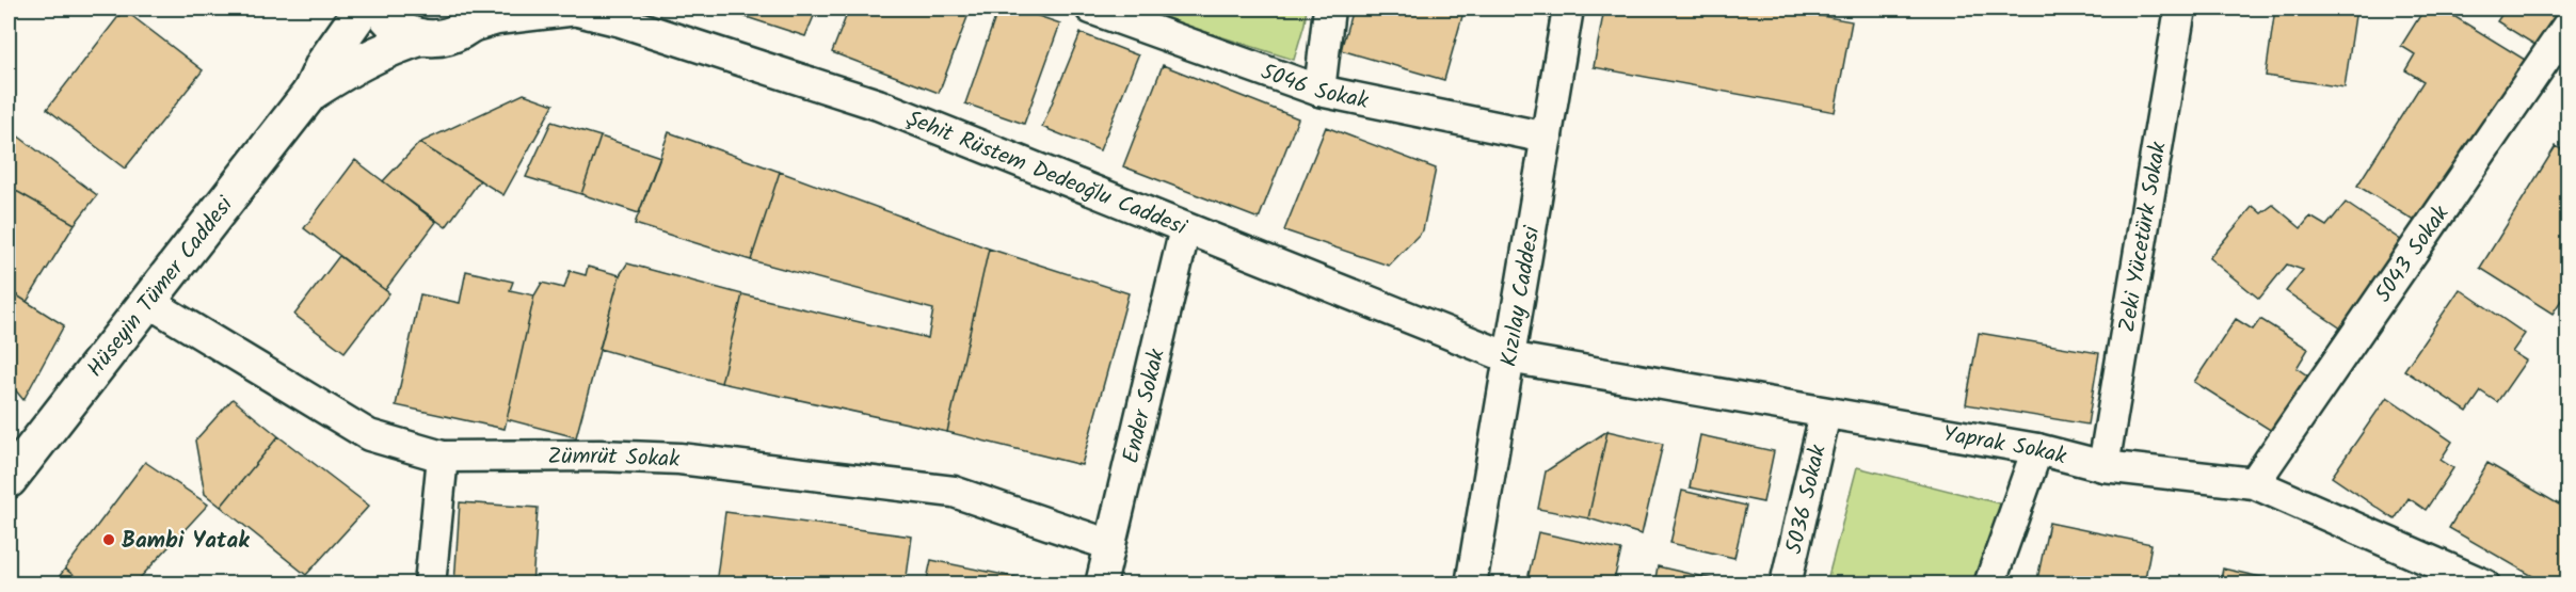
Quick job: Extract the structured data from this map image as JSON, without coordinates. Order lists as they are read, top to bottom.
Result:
{
  "streets": {
    "main road": ["Hüseyin Tümer Caddesi"],
    "street": [
      "5046 Sokak",
      "Şehit Rüstem Dedeoğlu Caddesi",
      "Zeki Yücetürk Sokak",
      "5043 Sokak",
      "Kızılay Caddesi",
      "Ender Sokak",
      "Yaprak Sokak",
      "Zümrüt Sokak",
      "5036 Sokak"
    ]
  },
  "crossings": [
    ["5046 Sokak", "Kızılay Caddesi"],
    ["Şehit Rüstem Dedeoğlu Caddesi", "Hüseyin Tümer Caddesi"],
    ["Şehit Rüstem Dedeoğlu Caddesi", "Kızılay Caddesi"],
    ["Şehit Rüstem Dedeoğlu Caddesi", "Ender Sokak"],
    ["Şehit Rüstem Dedeoğlu Caddesi", "Yaprak Sokak"],
    ["Zeki Yücetürk Sokak", "Yaprak Sokak"],
    ["5043 Sokak", "Yaprak Sokak"],
    ["Hüseyin Tümer Caddesi", "Zümrüt Sokak"],
    ["Kızılay Caddesi", "Yaprak Sokak"],
    ["Ender Sokak", "Zümrüt Sokak"],
    ["Yaprak Sokak", "5036 Sokak"]
  ],
  "places": ["Bambi Yatak"]
}
